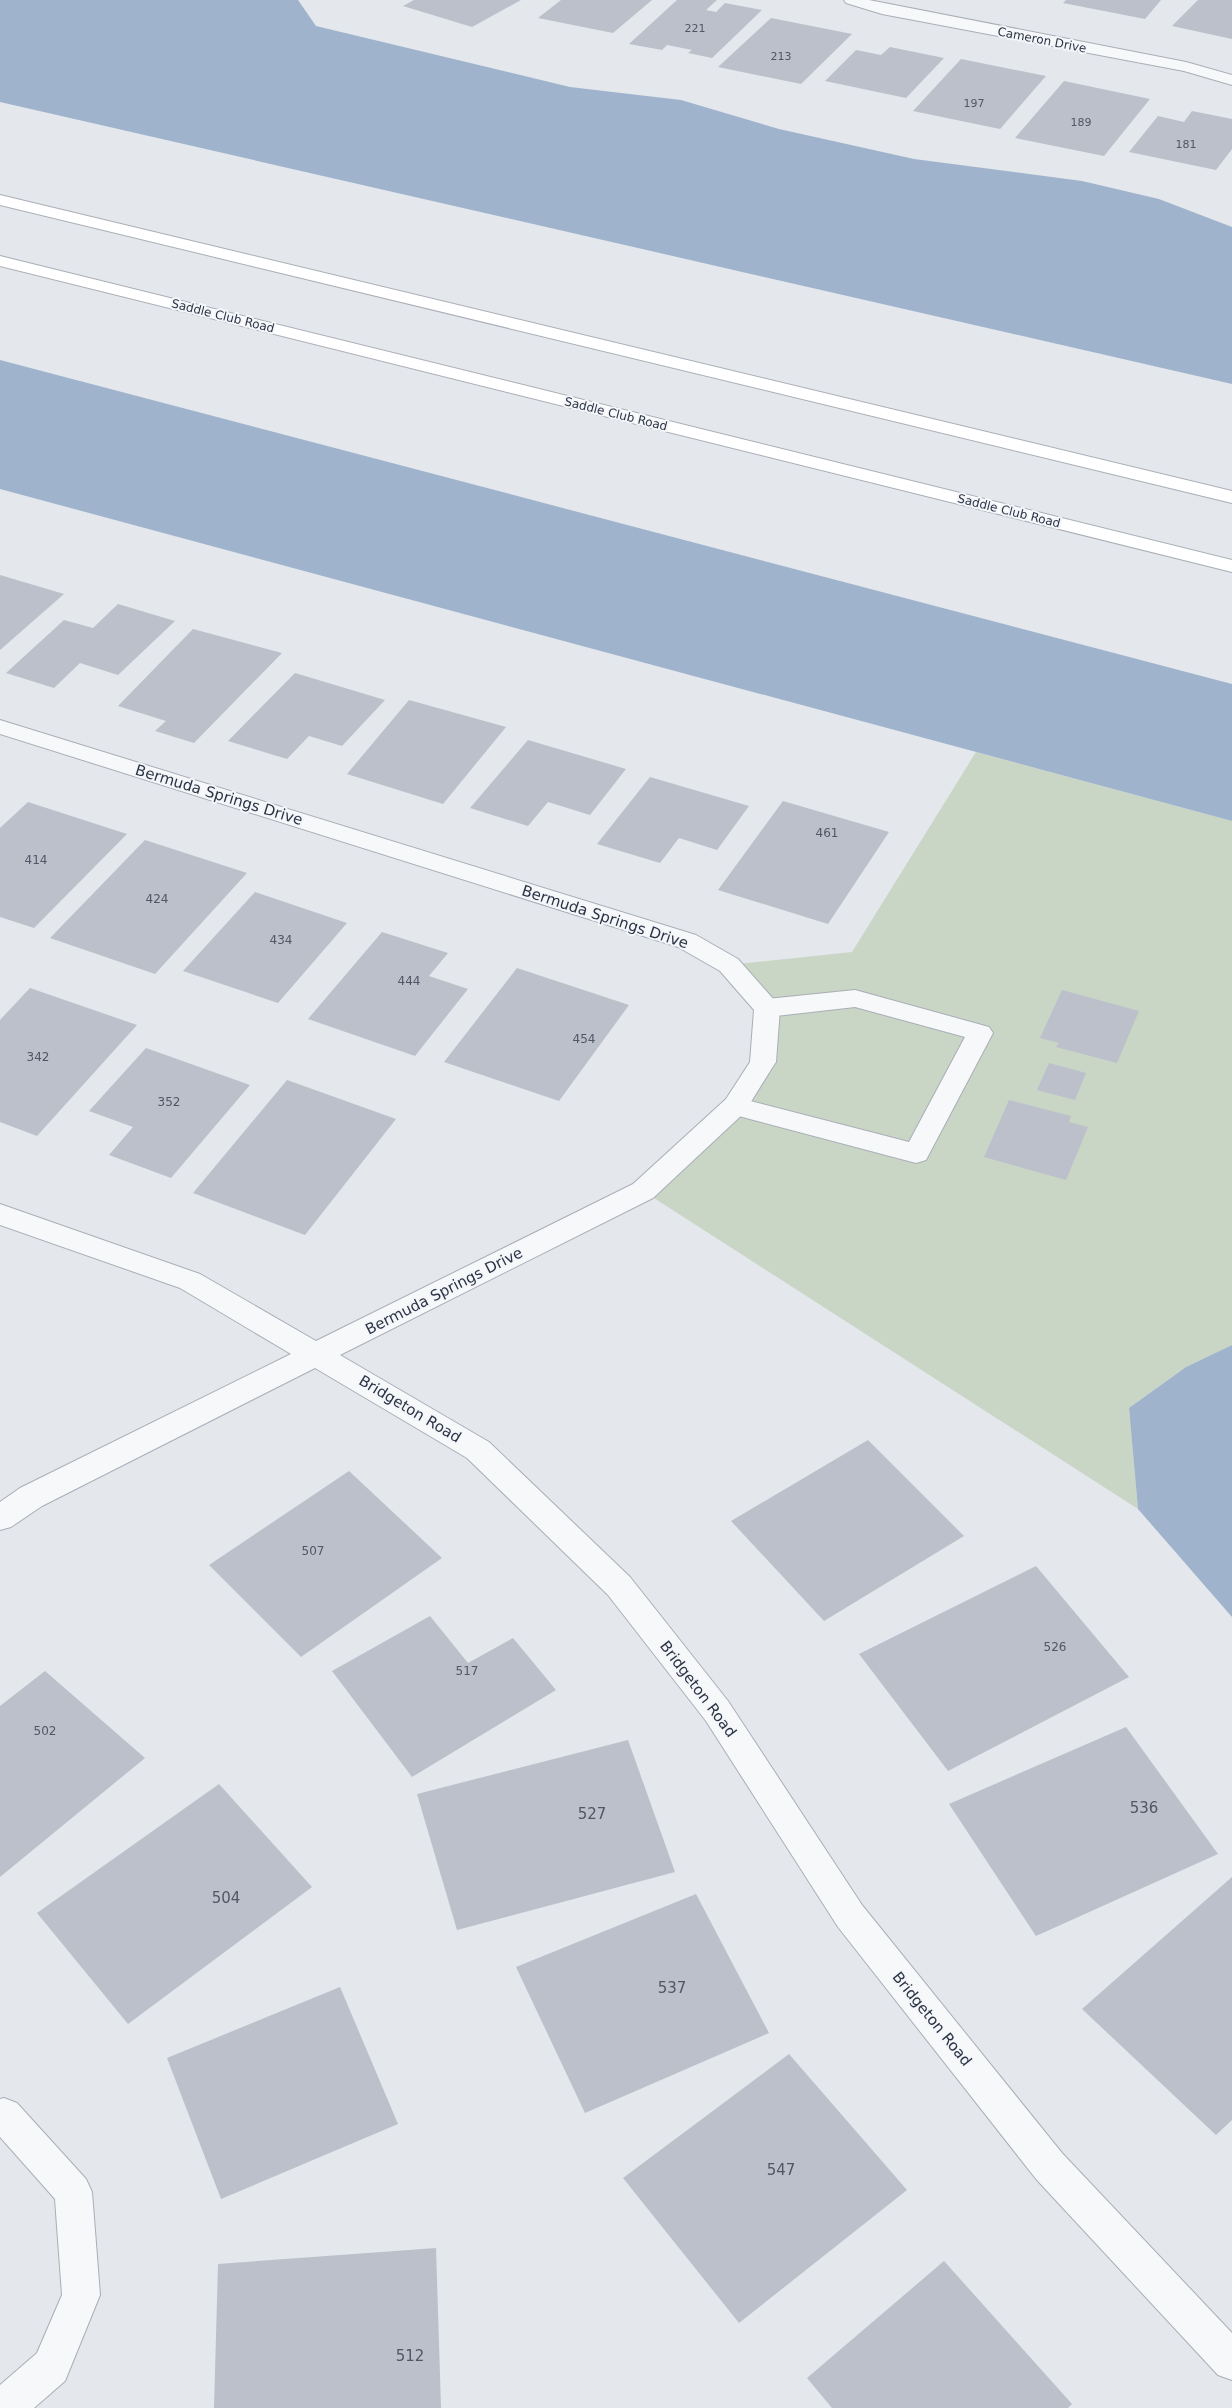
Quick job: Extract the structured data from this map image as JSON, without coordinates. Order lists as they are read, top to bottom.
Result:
{
  "streets": {
    "street": [
      "Cameron Drive",
      "Saddle Club Road",
      "Bermuda Springs Drive",
      "Bridgeton Road"
    ]
  },
  "crossings": [
    ["Bermuda Springs Drive", "Bridgeton Road"]
  ],
  "house_numbers": [
    "221",
    "213",
    "197",
    "189",
    "181",
    "461",
    "414",
    "424",
    "434",
    "444",
    "454",
    "342",
    "352",
    "507",
    "526",
    "517",
    "502",
    "536",
    "527",
    "504",
    "537",
    "547",
    "512"
  ]
}
